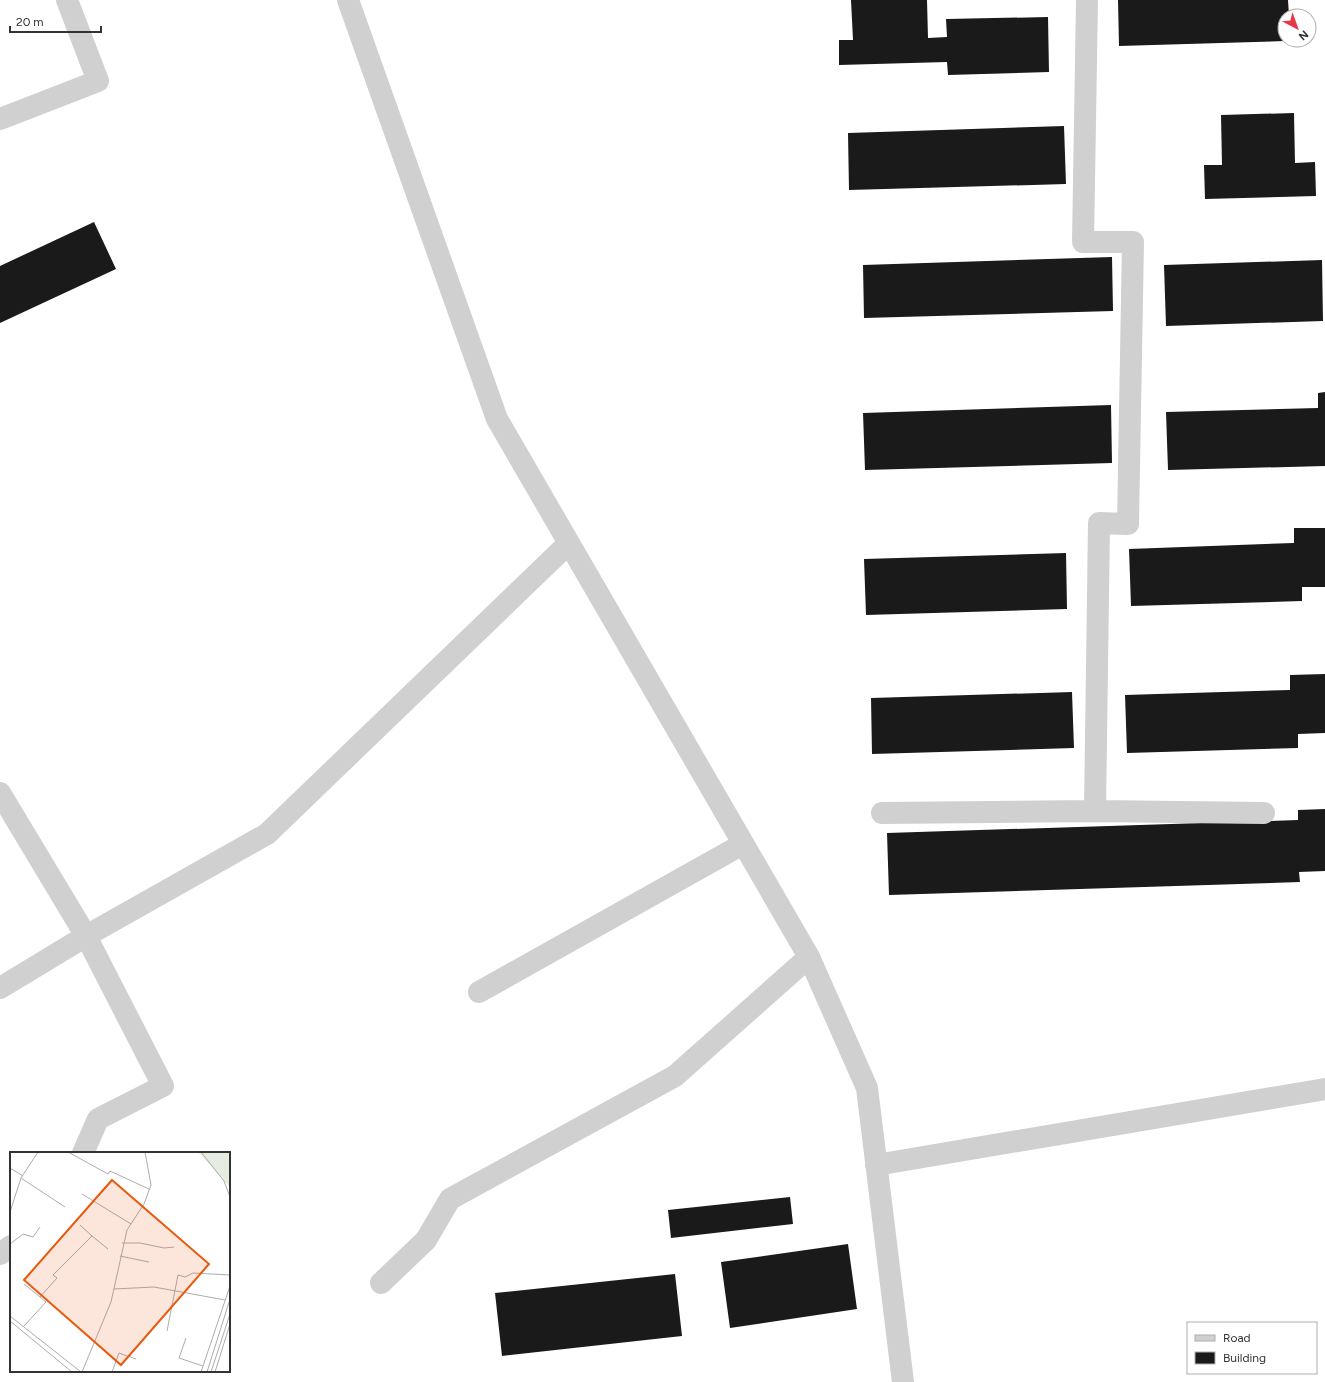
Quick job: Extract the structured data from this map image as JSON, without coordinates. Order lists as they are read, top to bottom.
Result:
{
  "legend": ["Road", "Building"],
  "scale_bar": "20 m",
  "north": "bottom right"
}
